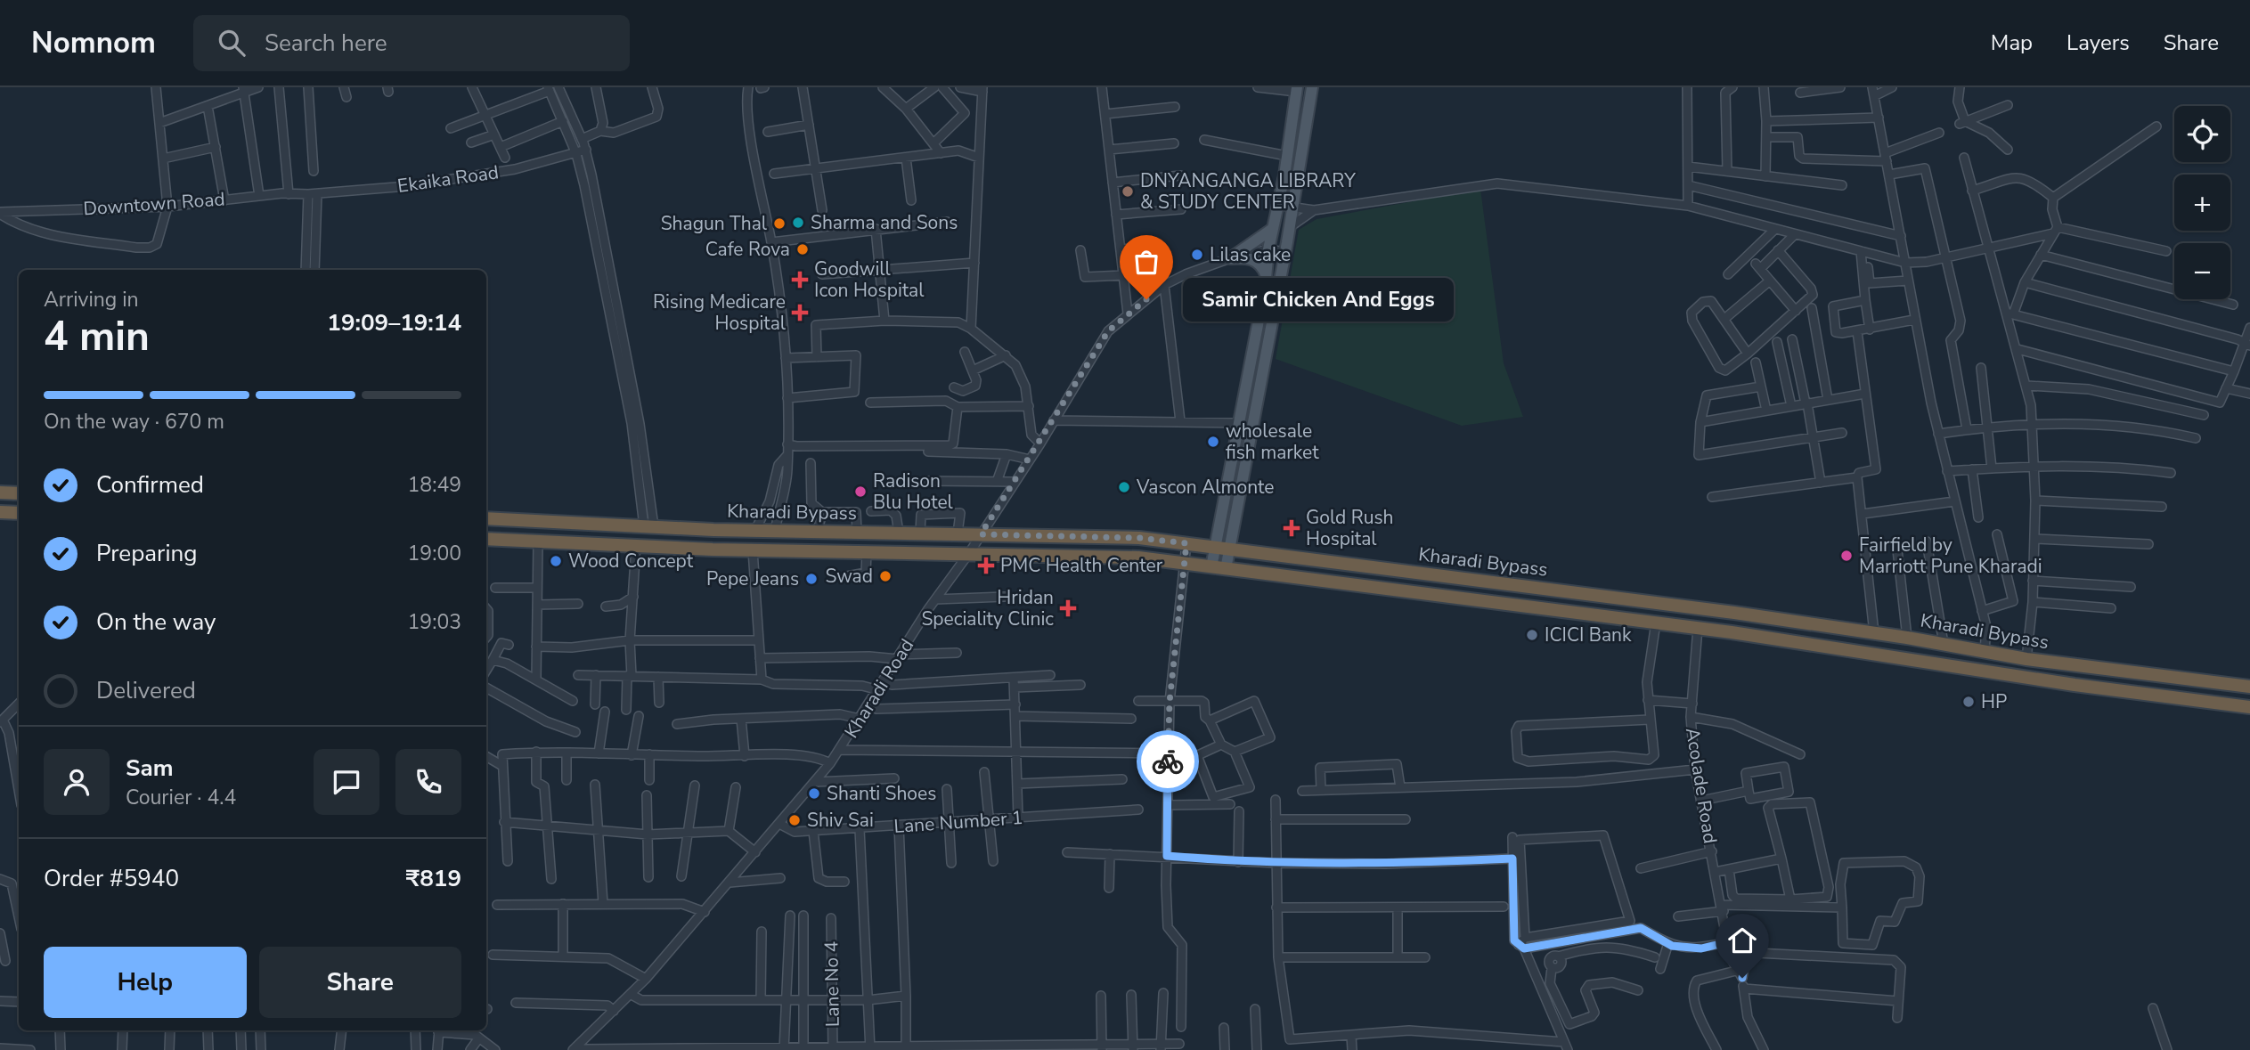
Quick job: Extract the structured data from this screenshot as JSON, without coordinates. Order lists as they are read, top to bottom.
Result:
{
  "streets": {
    "highway": ["Kharadi Bypass"],
    "street": [
      "Ekaika Road",
      "Downtown Road",
      "Kharadi Road",
      "Acolade Road",
      "Lane Number 1",
      "Lane No 4"
    ]
  },
  "crossings": [
    ["Ekaika Road", "Downtown Road"],
    ["Kharadi Bypass", "Kharadi Road"],
    ["Kharadi Bypass", "Acolade Road"],
    ["Kharadi Road", "Lane Number 1"]
  ],
  "places": {
    "other": [
      "DNYANGANGA LIBRARY & STUDY CENTER",
      "Sharma and Sons",
      "Shagun Thal",
      "Cafe Rova",
      "Lilas cake",
      "Samir Chicken And Eggs",
      "wholesale fish market",
      "Vascon Almonte",
      "Radison Blu Hotel",
      "Fairfield by Marriott Pune Kharadi",
      "Wood Concept",
      "Swad",
      "Pepe Jeans",
      "ICICI Bank",
      "HP",
      "Shanti Shoes",
      "Shiv Sai"
    ],
    "health": [
      "Goodwill Icon Hospital",
      "Rising Medicare Hospital",
      "Gold Rush Hospital",
      "PMC Health Center",
      "Hridan Speciality Clinic"
    ]
  },
  "page": {
    "header": "Nomnom",
    "search": "Search here",
    "nav": ["Map", "Layers", "Share"],
    "map_buttons": ["+", "−"],
    "heading": ["4 min", "Arriving in", "19:09–19:14"],
    "panel": [
      "Sam",
      "Courier · 4.4",
      "Order #5940",
      "₹819"
    ],
    "bubble": "Samir Chicken And Eggs",
    "bar": "On the way · 670 m",
    "list": [
      ["Confirmed", "18:49"],
      ["Preparing", "19:00"],
      ["On the way", "19:03"],
      "Delivered"
    ],
    "buttons": ["Help", "Share"]
  }
}
